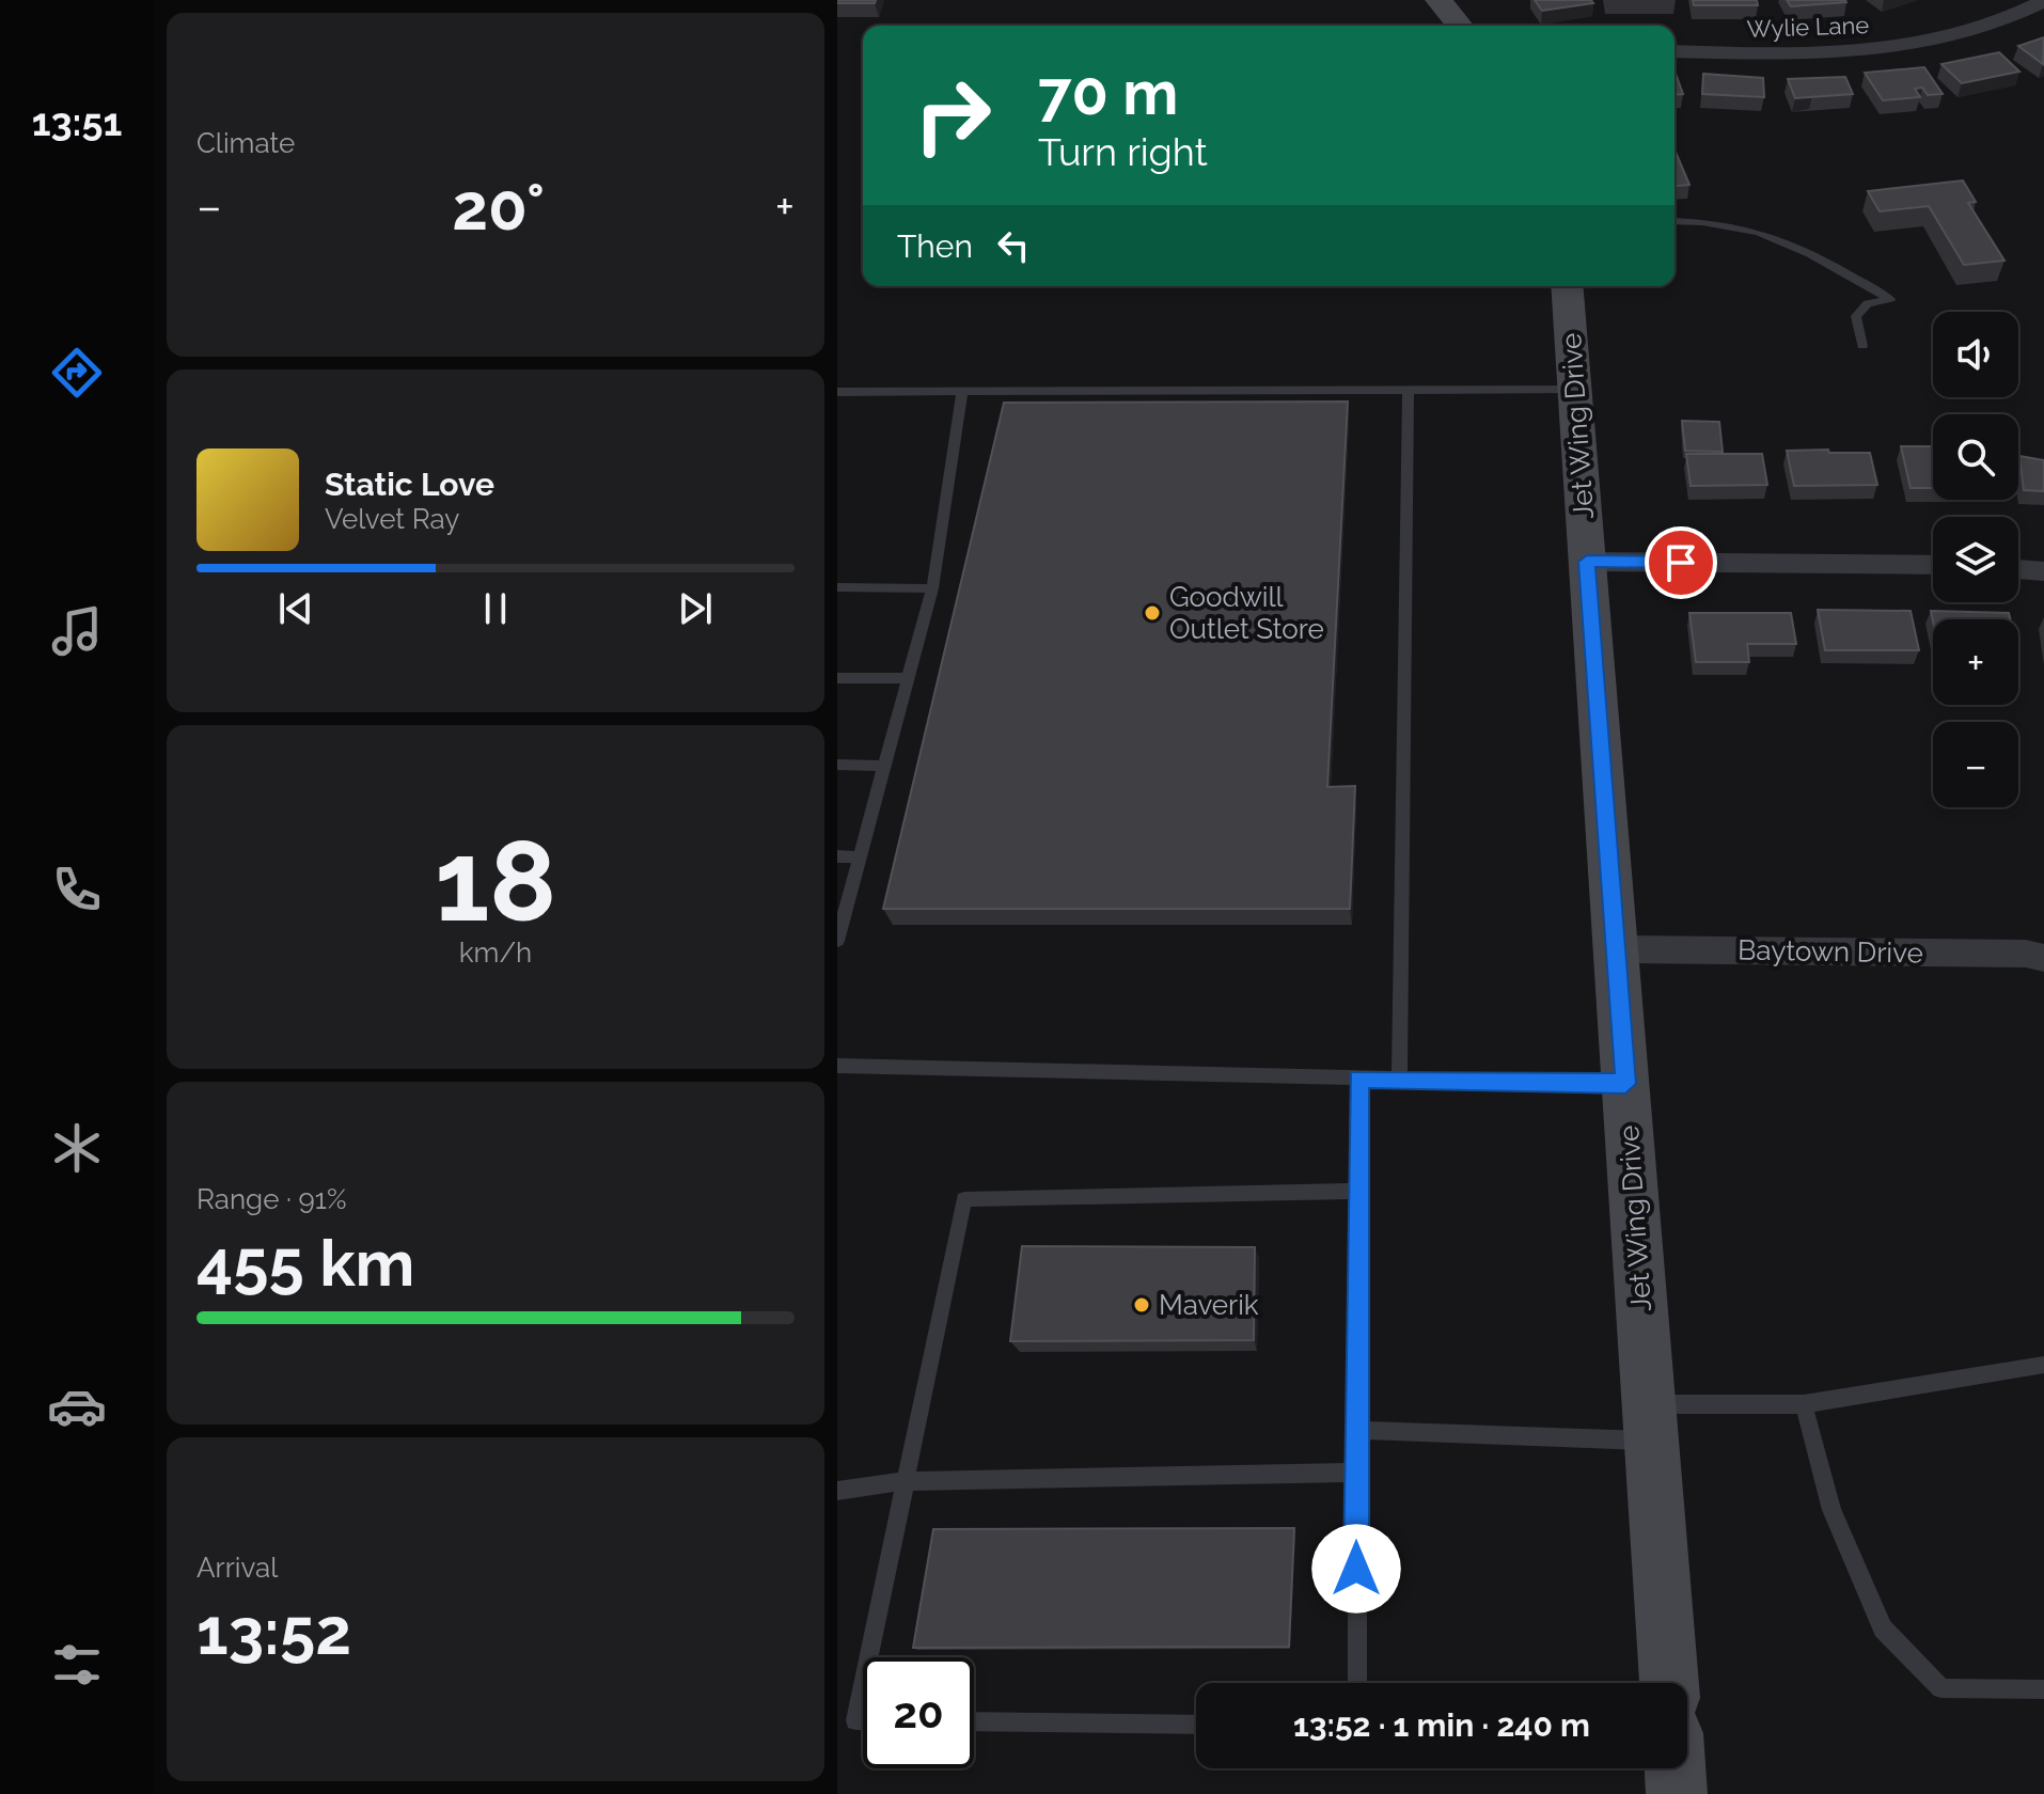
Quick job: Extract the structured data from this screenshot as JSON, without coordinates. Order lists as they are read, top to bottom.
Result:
{
  "streets": {
    "main road": ["Jet Wing Drive"],
    "street": ["Wylie Lane", "Baytown Drive"]
  },
  "crossings": [
    ["Jet Wing Drive", "Baytown Drive"]
  ],
  "places": ["Goodwill Outlet Store", "Maverik"],
  "page": {
    "tabs": "13:51",
    "tile": [
      "Climate",
      ["18", "km/h"],
      ["Range · 91%", "455 km"],
      ["Arrival", "13:52"]
    ],
    "turn": ["70 m", "Turn right"],
    "heat": ["−", "20°", "+"],
    "then": "Then",
    "map_buttons": ["+", "−"],
    "song": ["Static Love", "Velvet Ray"],
    "limit": "20",
    "trip": "13:52 · 1 min · 240 m"
  }
}
